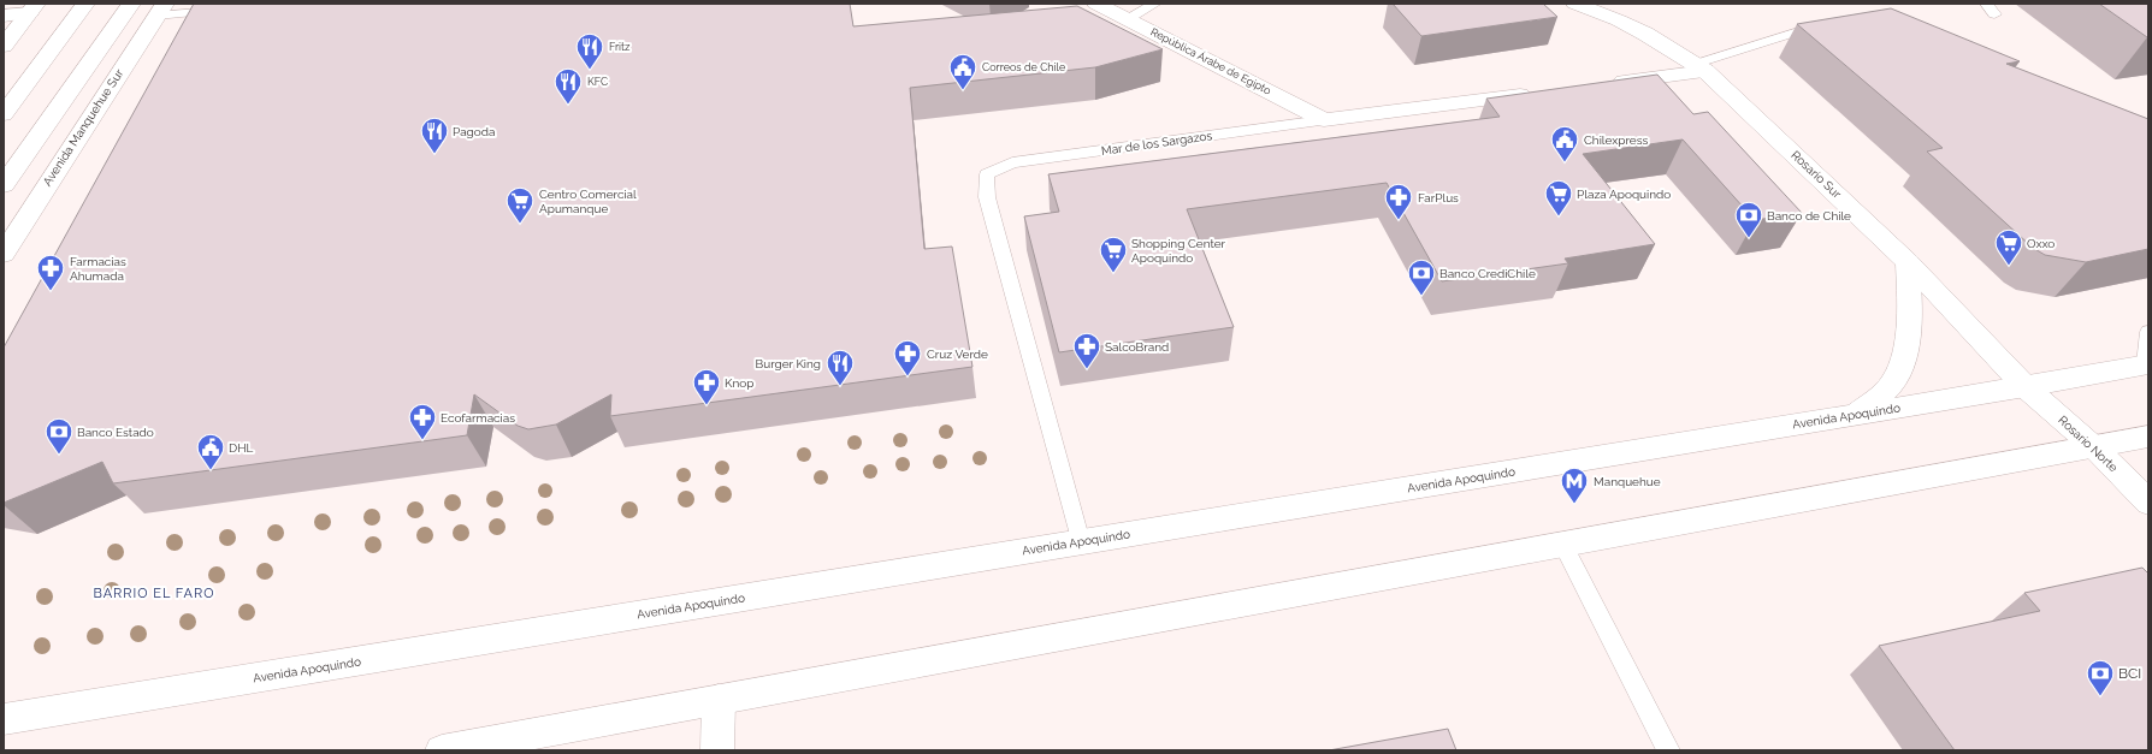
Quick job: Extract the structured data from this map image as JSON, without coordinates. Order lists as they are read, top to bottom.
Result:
{
  "streets": {
    "main road": [
      "República Árabe de Egipto",
      "Avenida Manquehue Sur",
      "Mar de los Sargazos",
      "Rosario Sur",
      "Avenida Apoquindo",
      "Rosario Norte"
    ]
  },
  "crossings": [
    ["República Árabe de Egipto", "Mar de los Sargazos"],
    ["Mar de los Sargazos", "Avenida Apoquindo"],
    ["Rosario Sur", "Avenida Apoquindo"],
    ["Rosario Sur", "Rosario Norte"],
    ["Avenida Apoquindo", "Rosario Norte"]
  ],
  "districts": ["BARRIO EL FARO"],
  "places": {
    "restaurant": [
      "Fritz",
      "KFC",
      "Pagoda",
      "Burger King"
    ],
    "public building": ["Correos de Chile", "Chilexpress", "DHL"],
    "supermarket": [
      "Plaza Apoquindo",
      "Centro Comercial Apumanque",
      "Oxxo",
      "Shopping Center Apoquindo"
    ],
    "pharmacy": [
      "FarPlus",
      "Farmacias Ahumada",
      "SalcoBrand",
      "Cruz Verde",
      "Knop",
      "Ecofarmacias"
    ],
    "bank": [
      "Banco de Chile",
      "Banco CrediChile",
      "Banco Estado",
      "BCI"
    ],
    "metro station": ["Manquehue"]
  }
}
